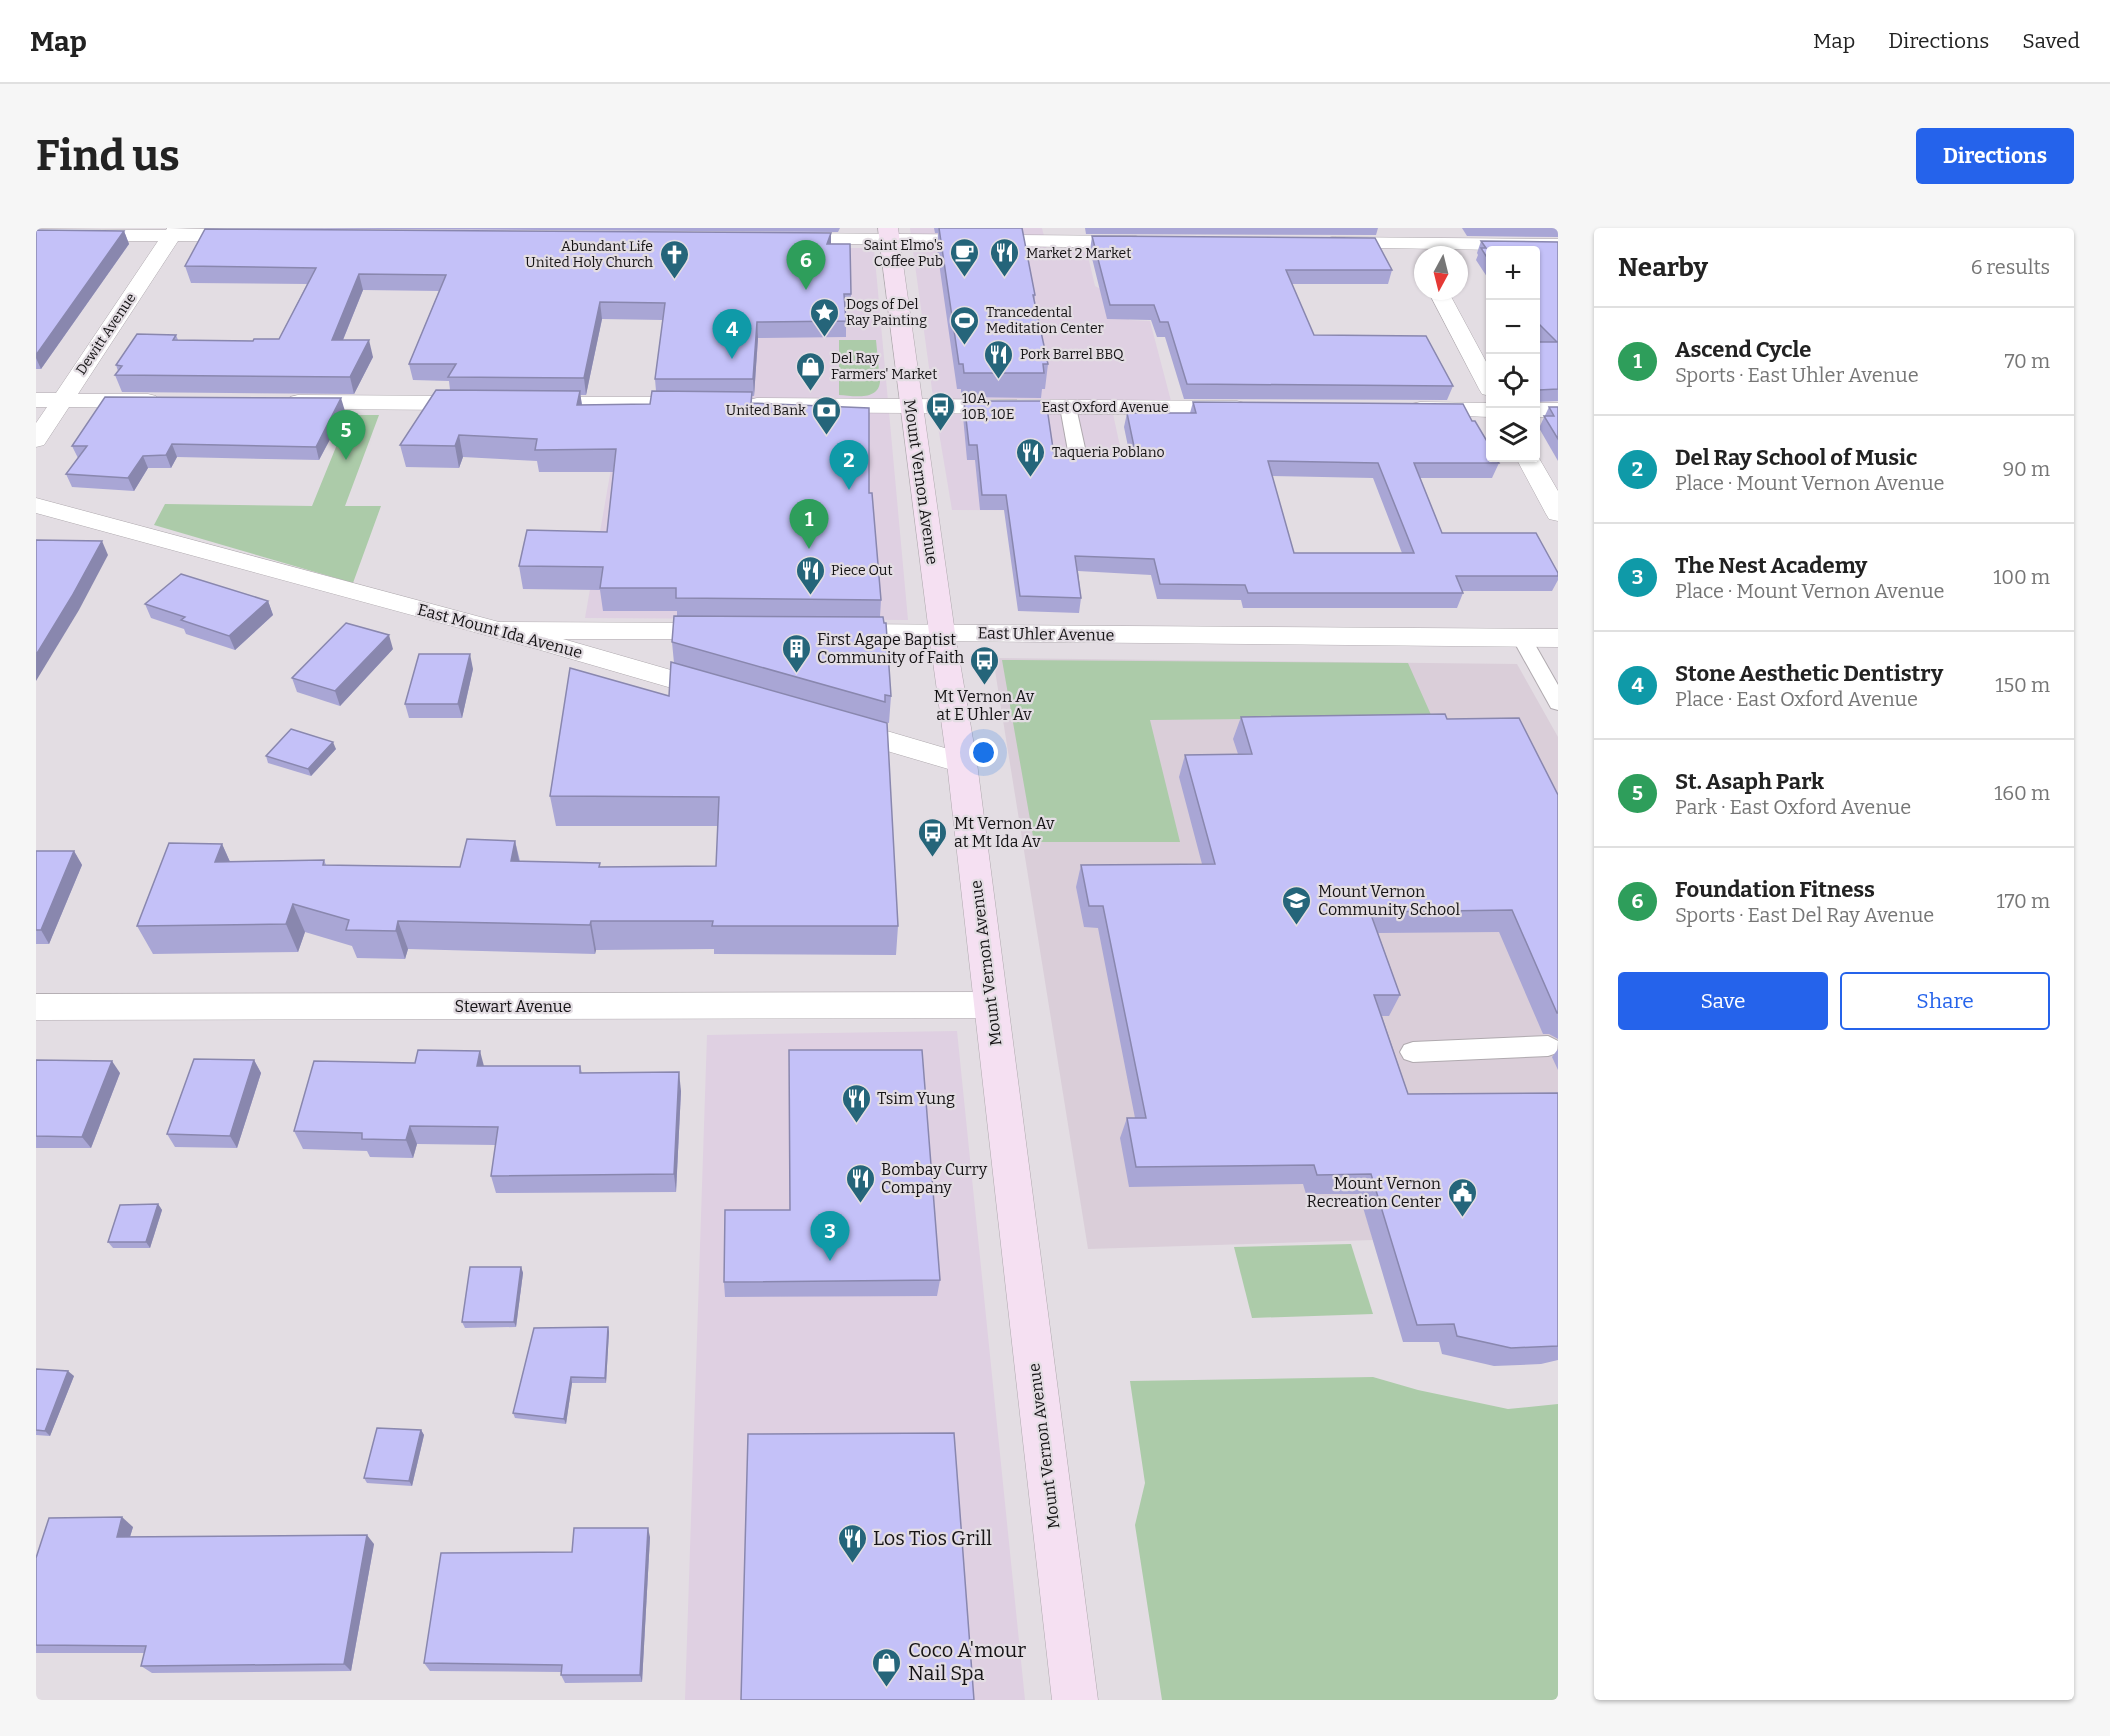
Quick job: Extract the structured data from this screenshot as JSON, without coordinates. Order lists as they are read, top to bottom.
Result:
{
  "streets": {
    "main road": ["Mount Vernon Avenue"],
    "street": [
      "Dewitt Avenue",
      "East Oxford Avenue",
      "East Mount Ida Avenue",
      "East Uhler Avenue",
      "Stewart Avenue"
    ]
  },
  "crossings": [
    ["East Oxford Avenue", "Mount Vernon Avenue"],
    ["Mount Vernon Avenue", "East Uhler Avenue"],
    ["Mount Vernon Avenue", "Stewart Avenue"]
  ],
  "places": {
    "cafe": ["Saint Elmo's Coffee Pub"],
    "restaurant": [
      "Market 2 Market",
      "Pork Barrel BBQ",
      "Taqueria Poblano",
      "Piece Out",
      "Tsim Yung",
      "Bombay Curry Company",
      "Los Tios Grill"
    ],
    "church": ["Abundant Life United Holy Church"],
    "place": ["Dogs of Del Ray Painting"],
    "sports": ["Trancedental Meditation Center"],
    "shop": ["Del Ray Farmers' Market", "Coco A'mour Nail Spa"],
    "bus stop": ["10A, 10B, 10E", "Mt Vernon Av at E Uhler Av", "Mt Vernon Av at Mt Ida Av"],
    "bank": ["United Bank"],
    "building": ["First Agape Baptist Community of Faith"],
    "school or university": ["Mount Vernon Community School"],
    "public building": ["Mount Vernon Recreation Center"]
  },
  "north": "bottom",
  "page": {
    "header": "Map",
    "nav": ["Map", "Directions", "Saved"],
    "buttons": [
      "Directions",
      ["Save", "Share"]
    ],
    "title": "Find us",
    "heading": ["Nearby", "6 results"],
    "pins": [
      "6",
      "4",
      "5",
      "2",
      "1",
      "3"
    ],
    "map_buttons": ["+", "−"],
    "list": [
      {
        "mark": "1",
        "name": "Ascend Cycle",
        "note": "Sports · East Uhler Avenue",
        "value": "70 m"
      },
      {
        "mark": "2",
        "name": "Del Ray School of Music",
        "note": "Place · Mount Vernon Avenue",
        "value": "90 m"
      },
      {
        "mark": "3",
        "name": "The Nest Academy",
        "note": "Place · Mount Vernon Avenue",
        "value": "100 m"
      },
      {
        "mark": "4",
        "name": "Stone Aesthetic Dentistry",
        "note": "Place · East Oxford Avenue",
        "value": "150 m"
      },
      {
        "mark": "5",
        "name": "St. Asaph Park",
        "note": "Park · East Oxford Avenue",
        "value": "160 m"
      },
      {
        "mark": "6",
        "name": "Foundation Fitness",
        "note": "Sports · East Del Ray Avenue",
        "value": "170 m"
      }
    ]
  }
}
